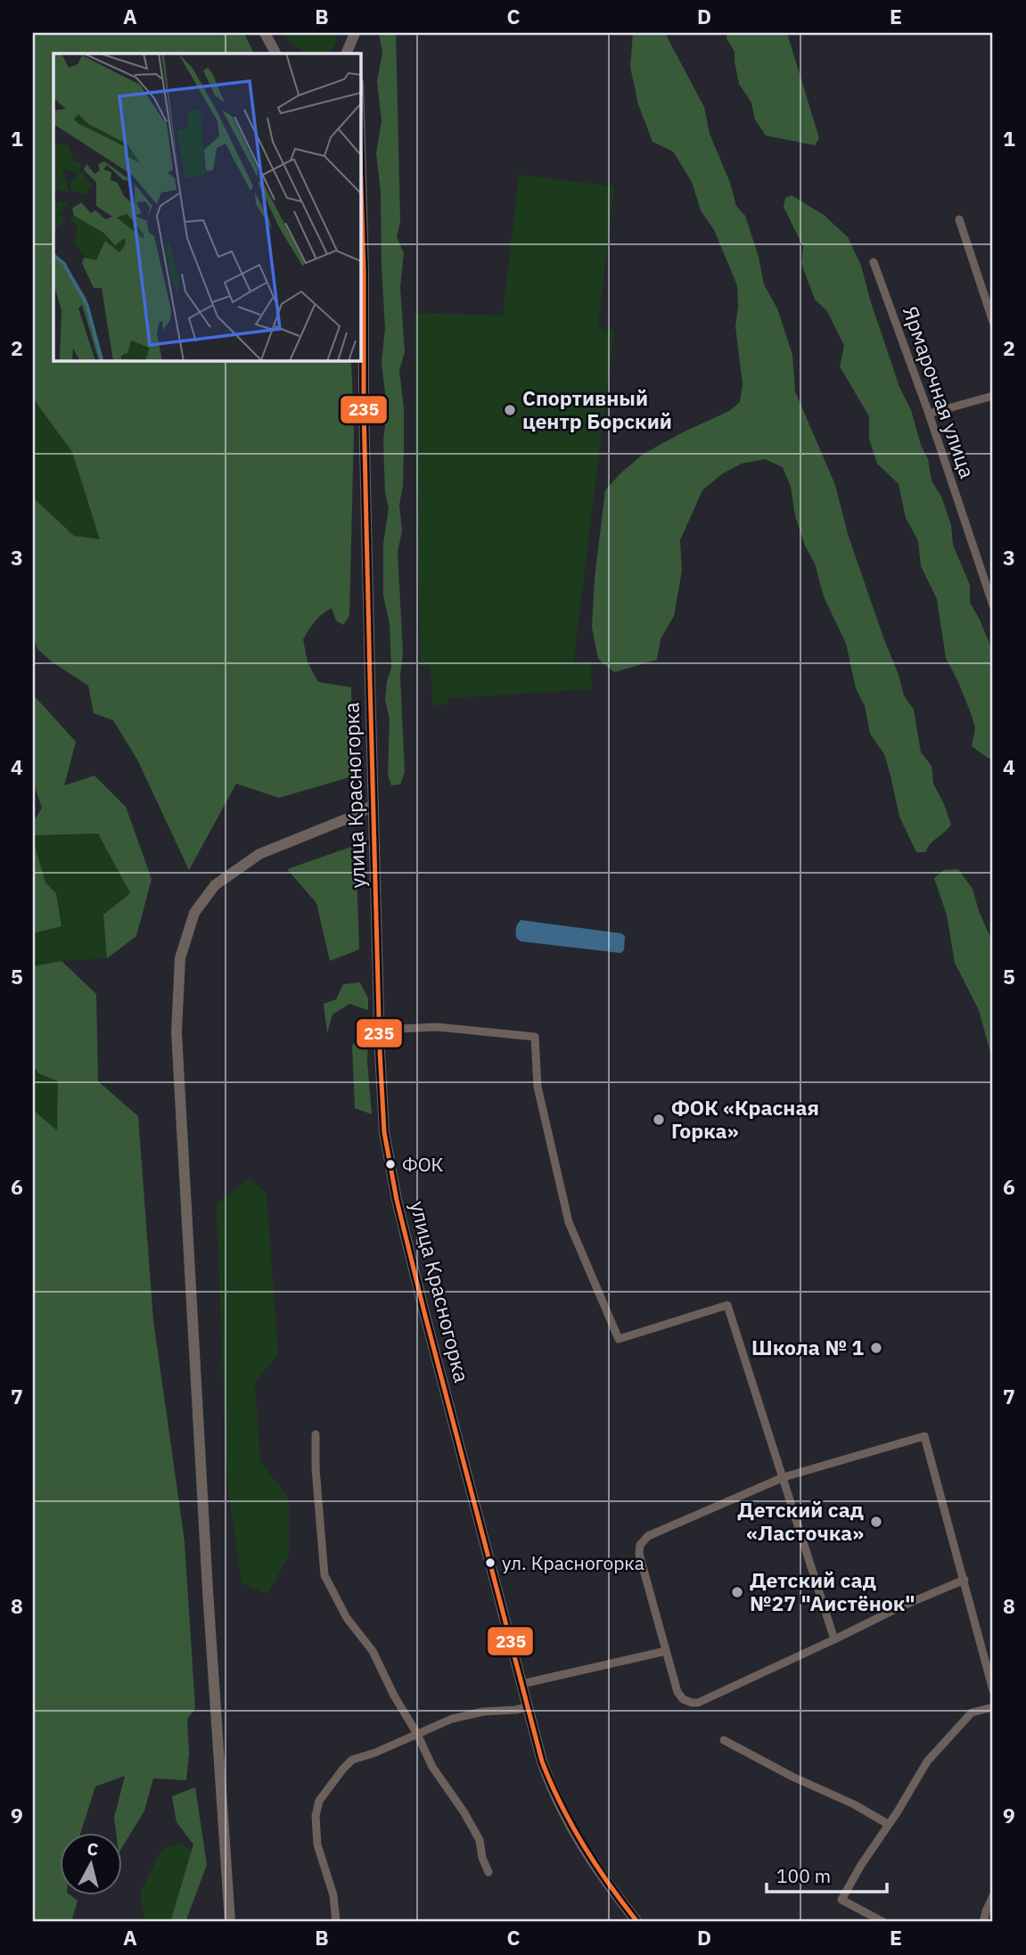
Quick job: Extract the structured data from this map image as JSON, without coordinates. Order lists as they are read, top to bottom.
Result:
{
  "streets": {
    "main road": ["улица Красногорка"],
    "street": ["Ярмарочная улица"]
  },
  "places": [
    "Спортивный центр Борский",
    "ФОК «Красная Горка»",
    "ФОК",
    "Школа № 1",
    "Детский сад «Ласточка»",
    "ул. Красногорка",
    "Детский сад №27 \"Аистёнок\""
  ],
  "lines": ["transit line 235"],
  "scale_bar": "100 m",
  "north": "top",
  "grid": {
    "columns": [
      "A",
      "B",
      "C",
      "D",
      "E"
    ],
    "rows": [
      "1",
      "2",
      "3",
      "4",
      "5",
      "6",
      "7",
      "8",
      "9"
    ]
  }
}
